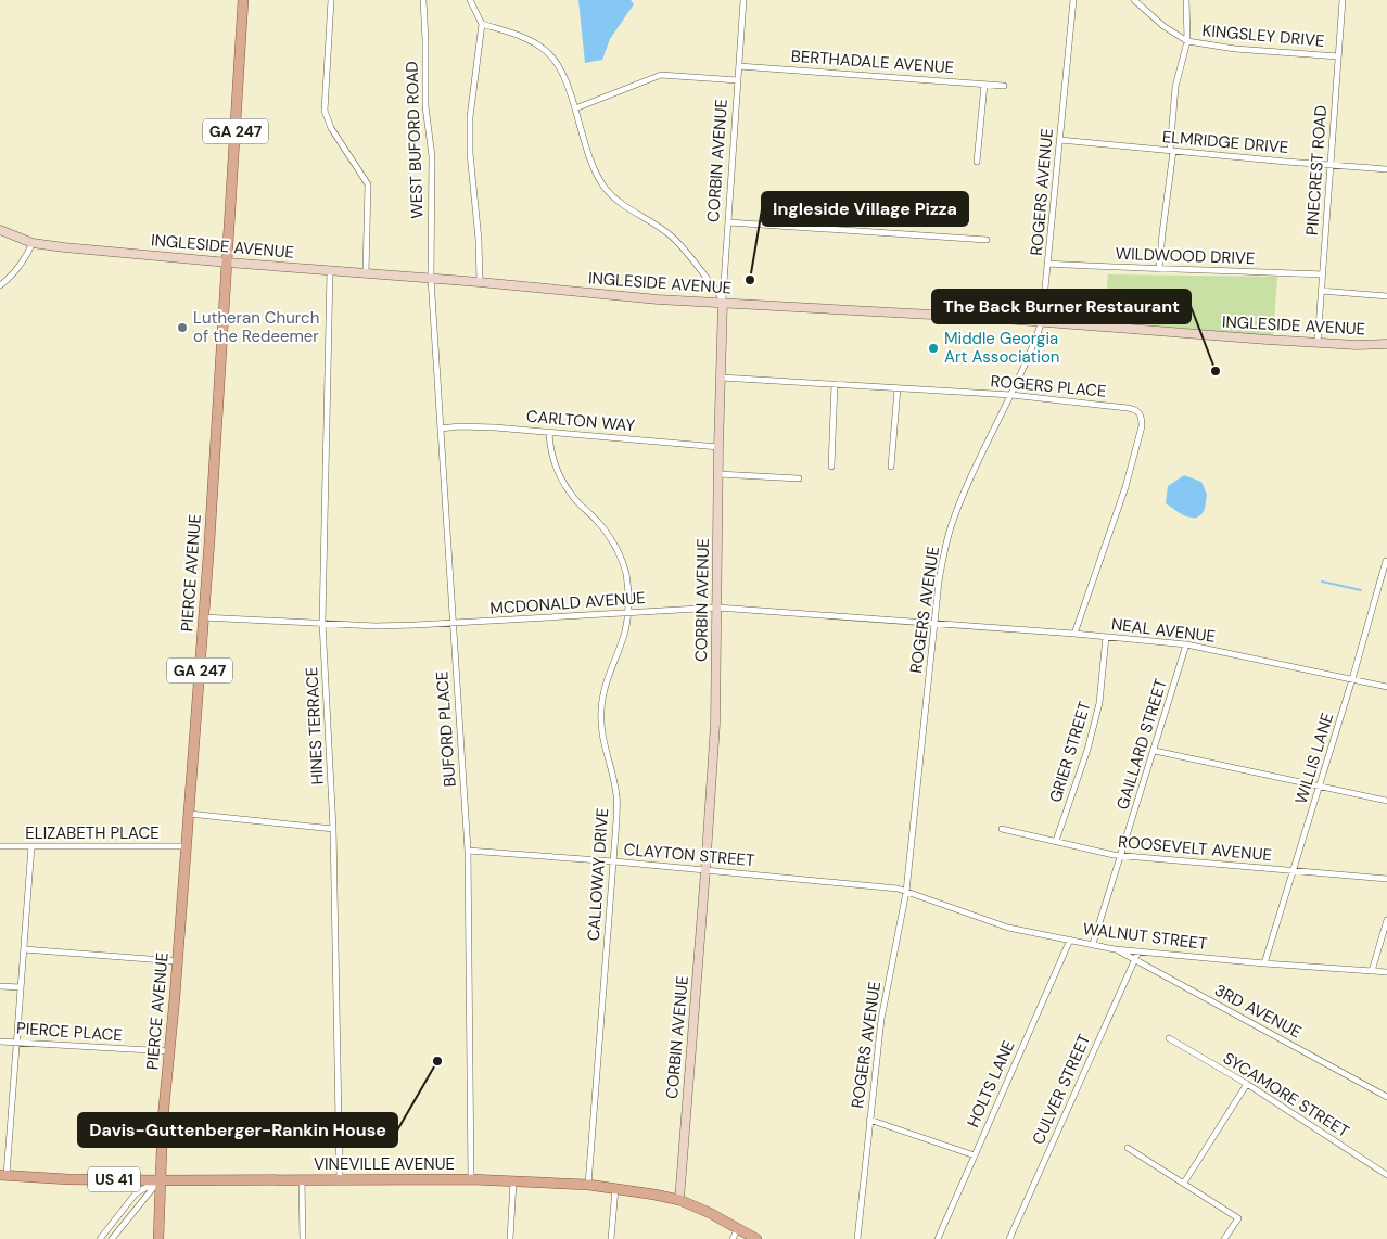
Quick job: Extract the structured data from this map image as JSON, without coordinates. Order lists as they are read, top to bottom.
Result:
{
  "streets": {
    "main road": [
      "GA 247",
      "PIERCE AVENUE",
      "VINEVILLE AVENUE",
      "US 41"
    ],
    "street": [
      "KINGSLEY DRIVE",
      "BERTHADALE AVENUE",
      "WEST BUFORD ROAD",
      "ELMRIDGE DRIVE",
      "CORBIN AVENUE",
      "PINECREST ROAD",
      "ROGERS AVENUE",
      "INGLESIDE AVENUE",
      "WILDWOOD DRIVE",
      "ROGERS PLACE",
      "CARLTON WAY",
      "MCDONALD AVENUE",
      "NEAL AVENUE",
      "HINES TERRACE",
      "BUFORD PLACE",
      "GAILLARD STREET",
      "GRIER STREET",
      "WILLIS LANE",
      "ELIZABETH PLACE",
      "ROOSEVELT AVENUE",
      "CLAYTON STREET",
      "CALLOWAY DRIVE",
      "WALNUT STREET",
      "3RD AVENUE",
      "PIERCE PLACE",
      "HOLTS LANE",
      "CULVER STREET",
      "SYCAMORE STREET"
    ]
  },
  "crossings": [
    ["KINGSLEY DRIVE", "PINECREST ROAD"],
    ["BERTHADALE AVENUE", "CORBIN AVENUE"],
    ["WEST BUFORD ROAD", "INGLESIDE AVENUE"],
    ["WEST BUFORD ROAD", "BUFORD PLACE"],
    ["ELMRIDGE DRIVE", "PINECREST ROAD"],
    ["ELMRIDGE DRIVE", "ROGERS AVENUE"],
    ["CORBIN AVENUE", "INGLESIDE AVENUE"],
    ["CORBIN AVENUE", "ROGERS PLACE"],
    ["CORBIN AVENUE", "CARLTON WAY"],
    ["CORBIN AVENUE", "MCDONALD AVENUE"],
    ["CORBIN AVENUE", "CLAYTON STREET"],
    ["CORBIN AVENUE", "VINEVILLE AVENUE"],
    ["PINECREST ROAD", "INGLESIDE AVENUE"],
    ["PINECREST ROAD", "WILDWOOD DRIVE"],
    ["ROGERS AVENUE", "INGLESIDE AVENUE"],
    ["ROGERS AVENUE", "WILDWOOD DRIVE"],
    ["ROGERS AVENUE", "ROGERS PLACE"],
    ["ROGERS AVENUE", "MCDONALD AVENUE"],
    ["ROGERS AVENUE", "NEAL AVENUE"],
    ["ROGERS AVENUE", "CLAYTON STREET"],
    ["ROGERS AVENUE", "WALNUT STREET"],
    ["INGLESIDE AVENUE", "PIERCE AVENUE"],
    ["INGLESIDE AVENUE", "HINES TERRACE"],
    ["INGLESIDE AVENUE", "BUFORD PLACE"],
    ["ROGERS PLACE", "NEAL AVENUE"],
    ["CARLTON WAY", "BUFORD PLACE"],
    ["CARLTON WAY", "CALLOWAY DRIVE"],
    ["PIERCE AVENUE", "MCDONALD AVENUE"],
    ["PIERCE AVENUE", "ELIZABETH PLACE"],
    ["PIERCE AVENUE", "PIERCE PLACE"],
    ["PIERCE AVENUE", "VINEVILLE AVENUE"],
    ["PIERCE AVENUE", "US 41"],
    ["MCDONALD AVENUE", "NEAL AVENUE"],
    ["MCDONALD AVENUE", "HINES TERRACE"],
    ["MCDONALD AVENUE", "BUFORD PLACE"],
    ["MCDONALD AVENUE", "CALLOWAY DRIVE"],
    ["NEAL AVENUE", "GAILLARD STREET"],
    ["NEAL AVENUE", "GRIER STREET"],
    ["NEAL AVENUE", "WILLIS LANE"],
    ["HINES TERRACE", "VINEVILLE AVENUE"],
    ["BUFORD PLACE", "CLAYTON STREET"],
    ["BUFORD PLACE", "VINEVILLE AVENUE"],
    ["GAILLARD STREET", "ROOSEVELT AVENUE"],
    ["GAILLARD STREET", "WALNUT STREET"],
    ["GRIER STREET", "ROOSEVELT AVENUE"],
    ["WILLIS LANE", "ROOSEVELT AVENUE"],
    ["WILLIS LANE", "WALNUT STREET"],
    ["CLAYTON STREET", "CALLOWAY DRIVE"],
    ["CLAYTON STREET", "WALNUT STREET"],
    ["CALLOWAY DRIVE", "VINEVILLE AVENUE"],
    ["WALNUT STREET", "3RD AVENUE"],
    ["WALNUT STREET", "HOLTS LANE"],
    ["WALNUT STREET", "CULVER STREET"],
    ["3RD AVENUE", "CULVER STREET"],
    ["VINEVILLE AVENUE", "US 41"]
  ],
  "places": [
    "Ingleside Village Pizza",
    "Lutheran Church of the Redeemer",
    "Middle Georgia Art Association",
    "The Back Burner Restaurant",
    "Davis-Guttenberger-Rankin House"
  ]
}
